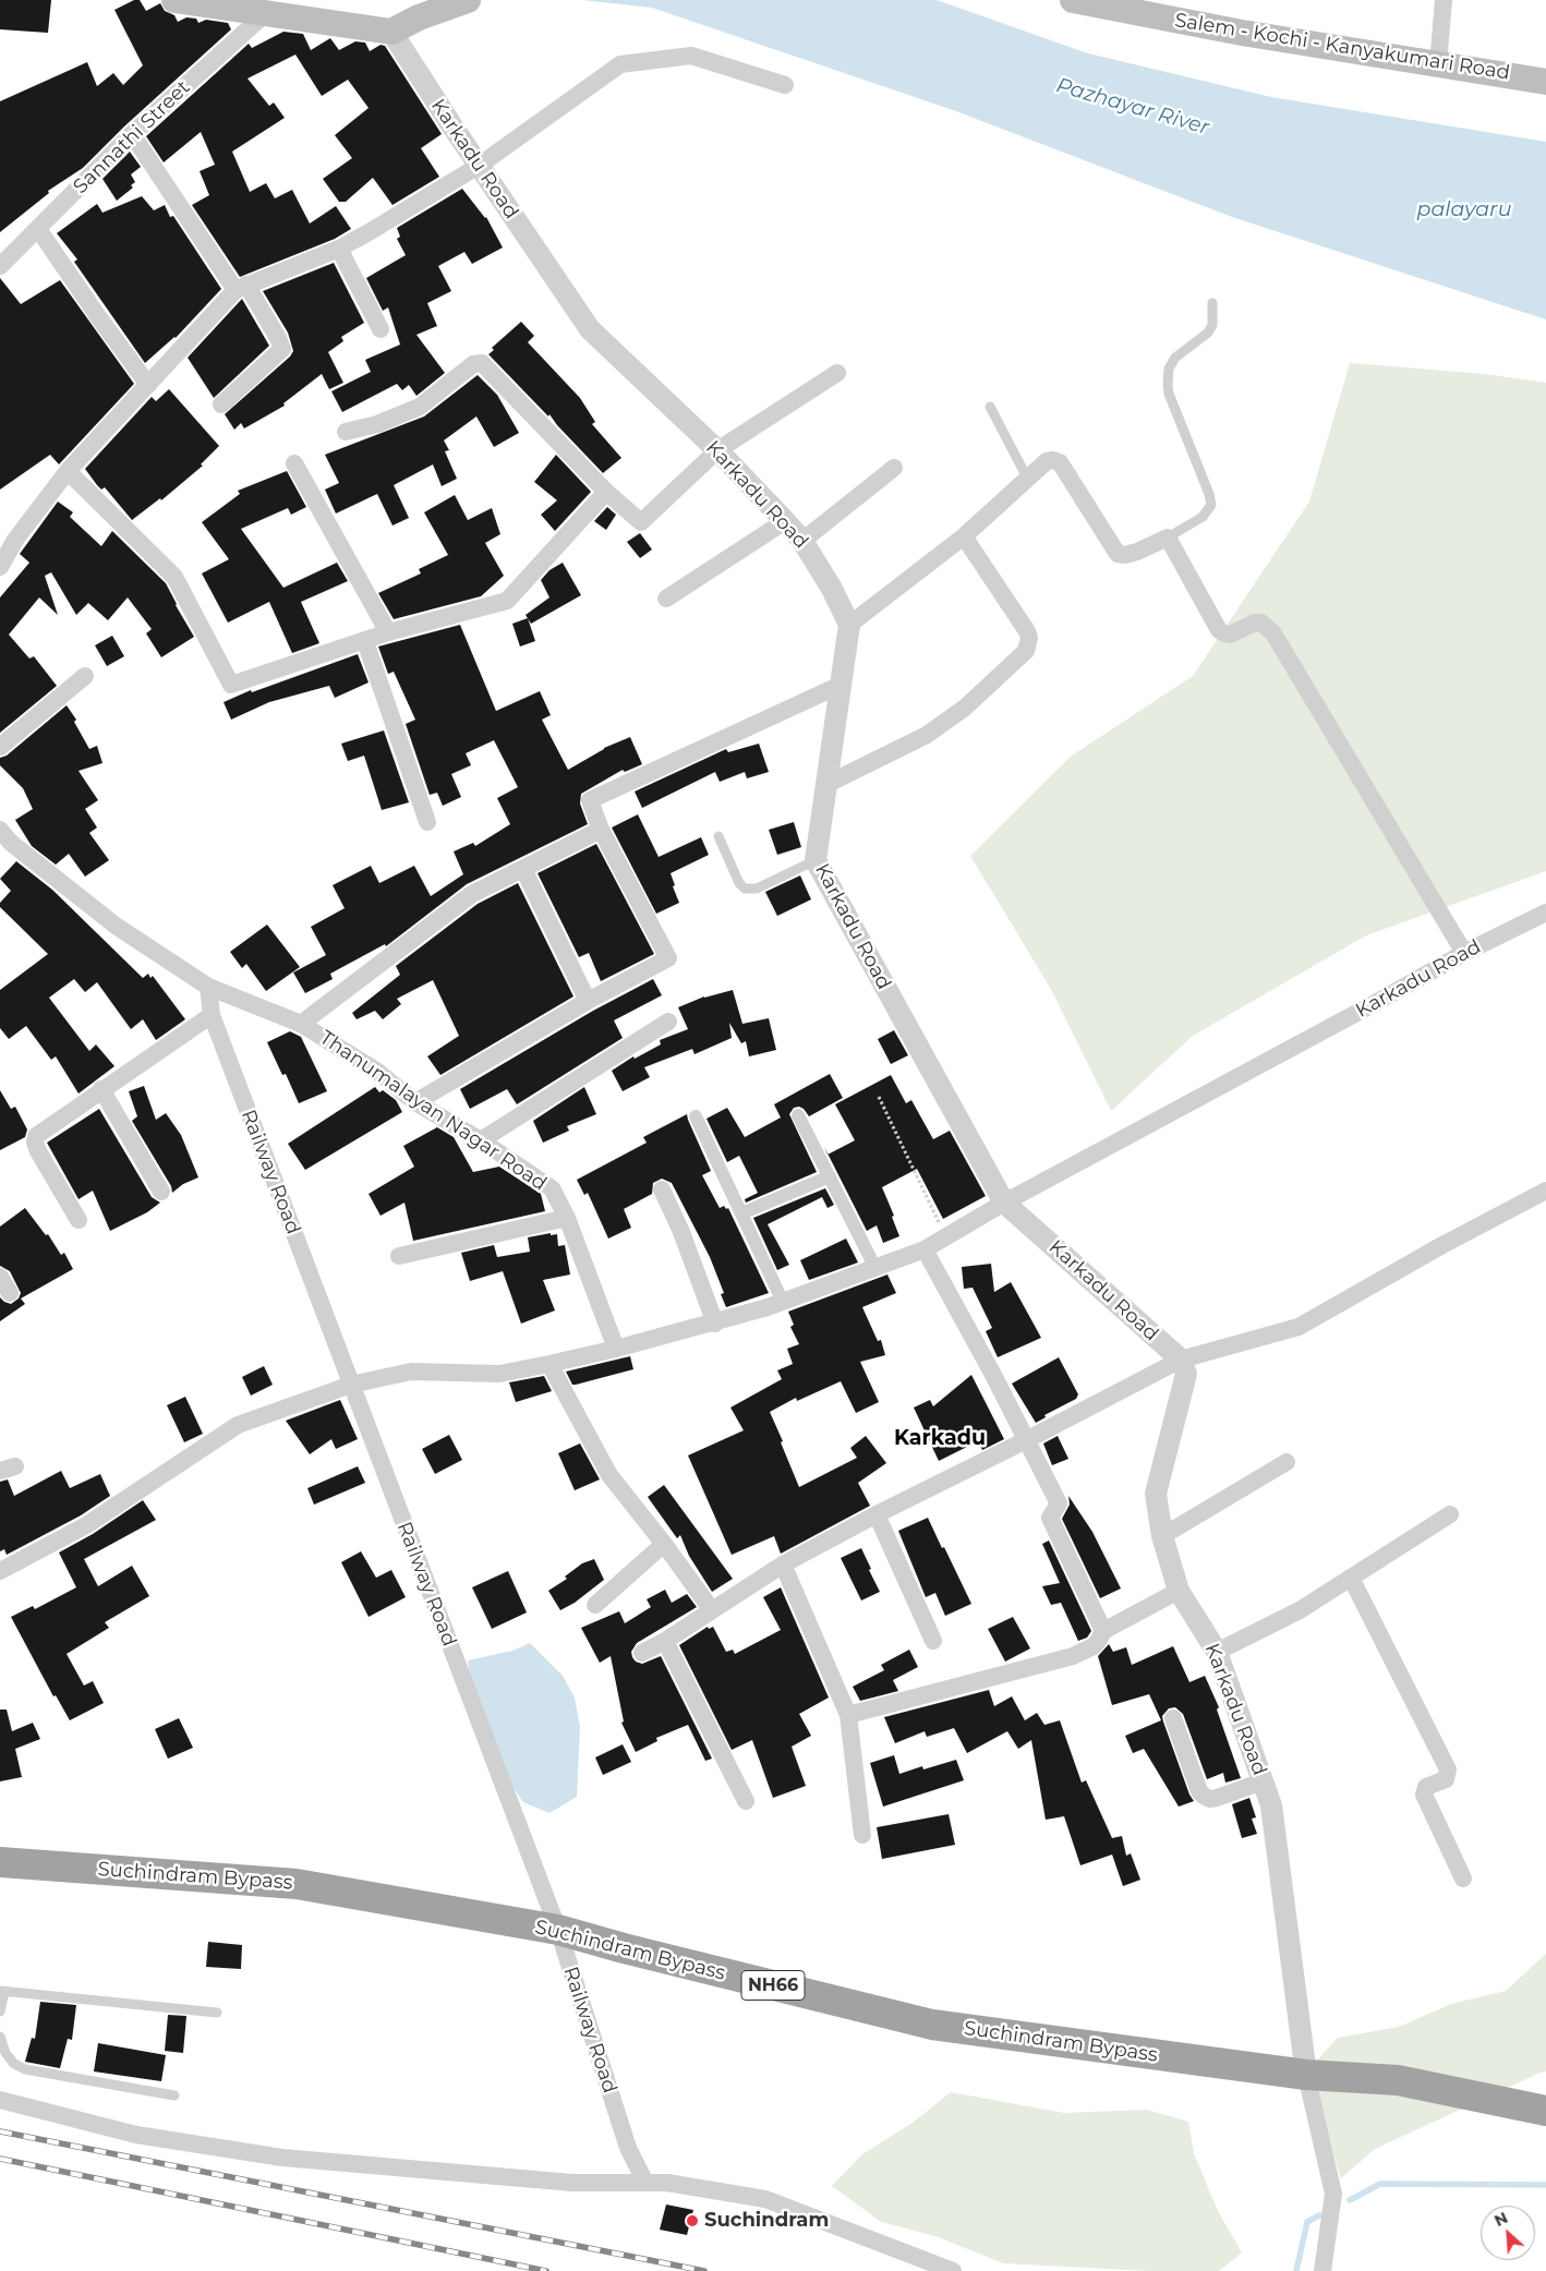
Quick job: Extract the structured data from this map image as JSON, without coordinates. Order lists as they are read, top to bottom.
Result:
{
  "streets": {
    "highway": ["Suchindram Bypass", "NH66"],
    "main road": ["Salem - Kochi - Kanyakumari Road"],
    "street": [
      "Sannathi Street",
      "Karkadu Road",
      "Thanumalayan Nagar Road",
      "Railway Road"
    ]
  },
  "crossings": [
    ["Karkadu Road", "Suchindram Bypass"],
    ["Thanumalayan Nagar Road", "Railway Road"],
    ["Railway Road", "Suchindram Bypass"]
  ],
  "districts": ["Karkadu"],
  "water": ["Pazhayar River", "palayaru"],
  "places": ["Suchindram"],
  "north": "top left"
}
